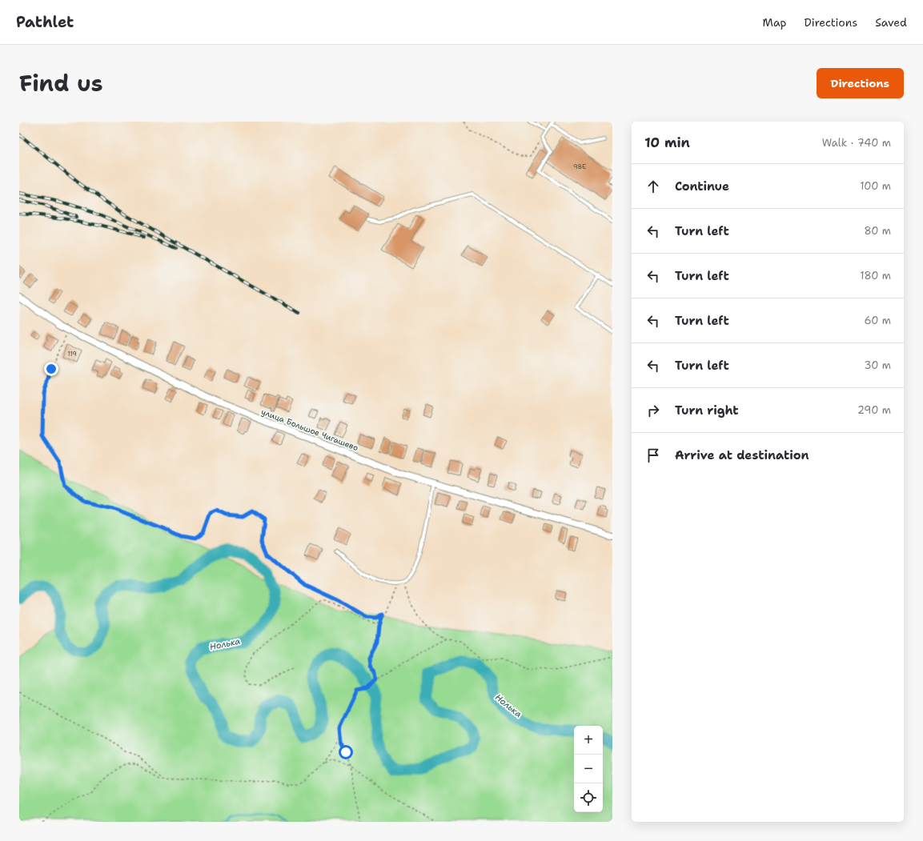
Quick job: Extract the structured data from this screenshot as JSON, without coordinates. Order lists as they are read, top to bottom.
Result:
{
  "streets": {
    "street": ["улица Большое Чигашево"]
  },
  "water": ["Нолька"],
  "house_numbers": ["98Е", "119"],
  "page": {
    "header": "Pathlet",
    "nav": ["Map", "Directions", "Saved"],
    "title": "Find us",
    "buttons": "Directions",
    "heading": ["10 min", "Walk · 740 m"],
    "list": [
      ["Continue", "100 m"],
      ["Turn left", "80 m"],
      ["Turn left", "180 m"],
      ["Turn left", "60 m"],
      ["Turn left", "30 m"],
      ["Turn right", "290 m"],
      "Arrive at destination"
    ],
    "map_buttons": ["+", "−"]
  }
}
